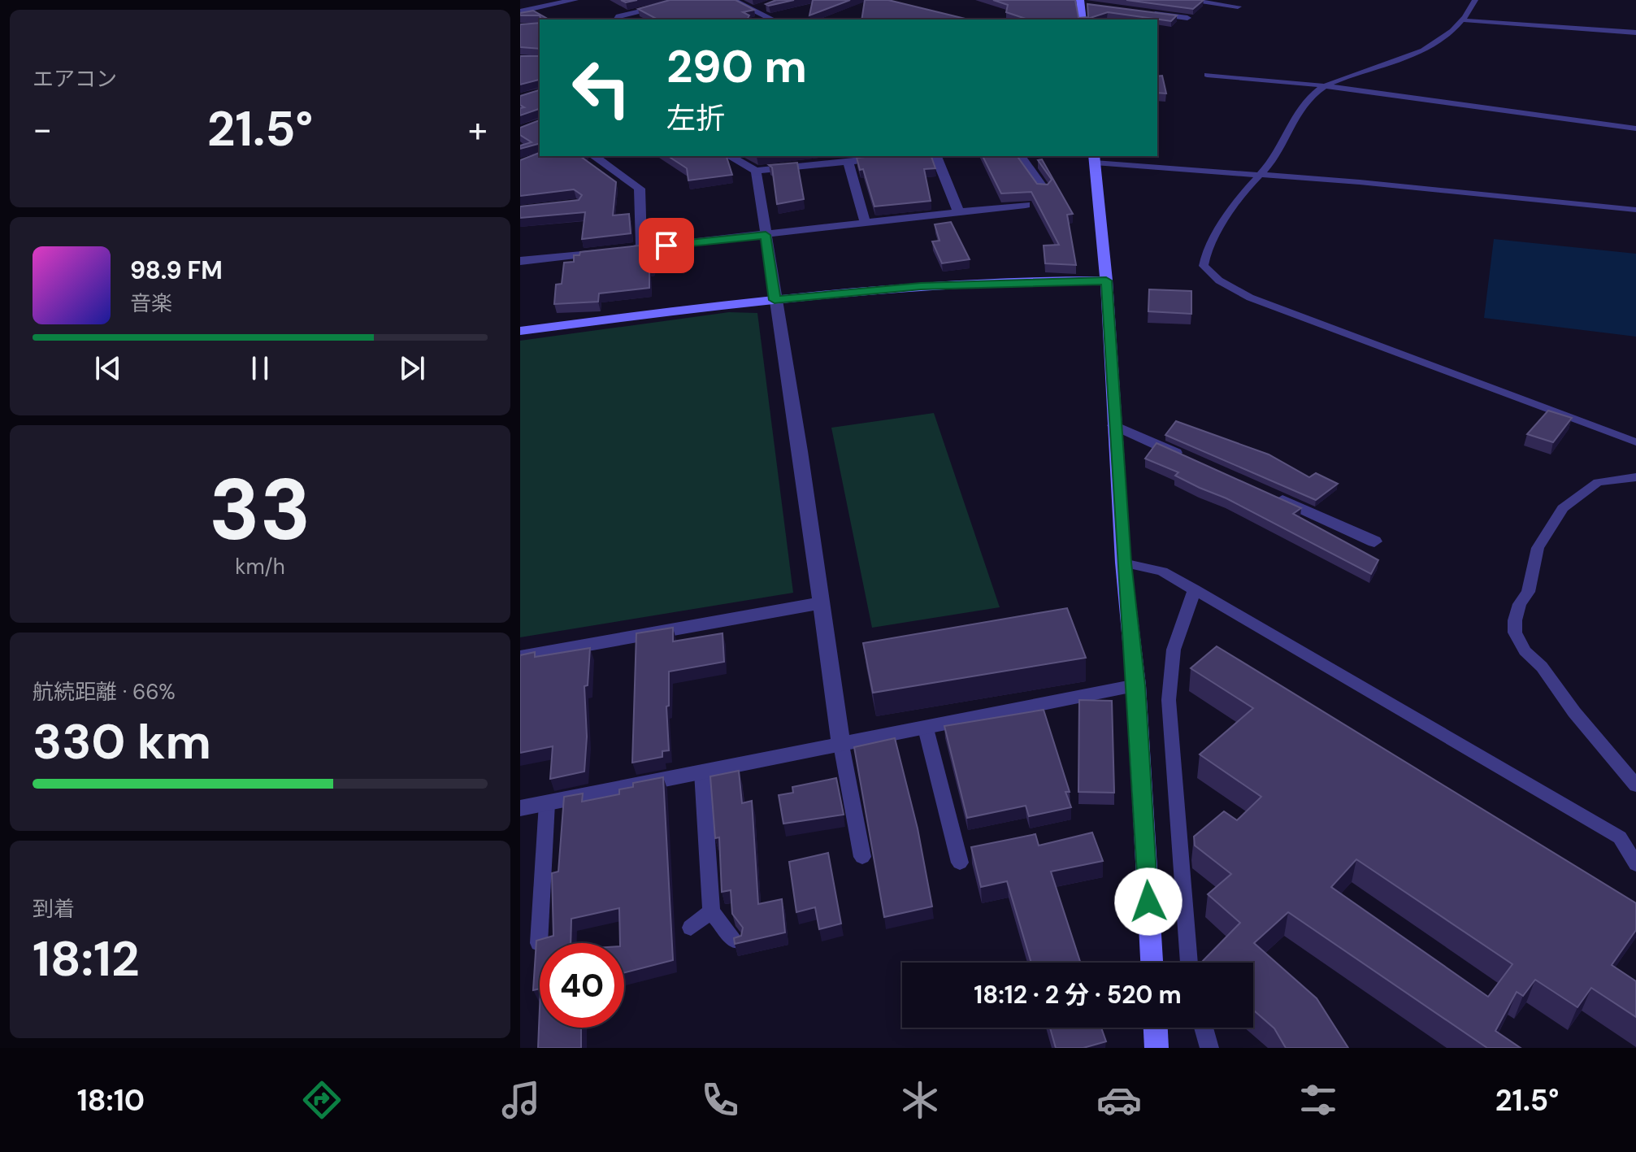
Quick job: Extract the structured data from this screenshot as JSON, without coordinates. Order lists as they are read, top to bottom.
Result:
{
  "page": {
    "tile": [
      "エアコン",
      ["33", "km/h"],
      ["航続距離 · 66%", "330 km"],
      ["到着", "18:12"]
    ],
    "turn": ["290 m", "左折"],
    "heat": ["−", "21.5°", "+"],
    "song": ["98.9 FM", "音楽"],
    "limit": "40",
    "trip": "18:12 · 2 分 · 520 m",
    "tabs": ["18:10", "21.5°"]
  }
}
